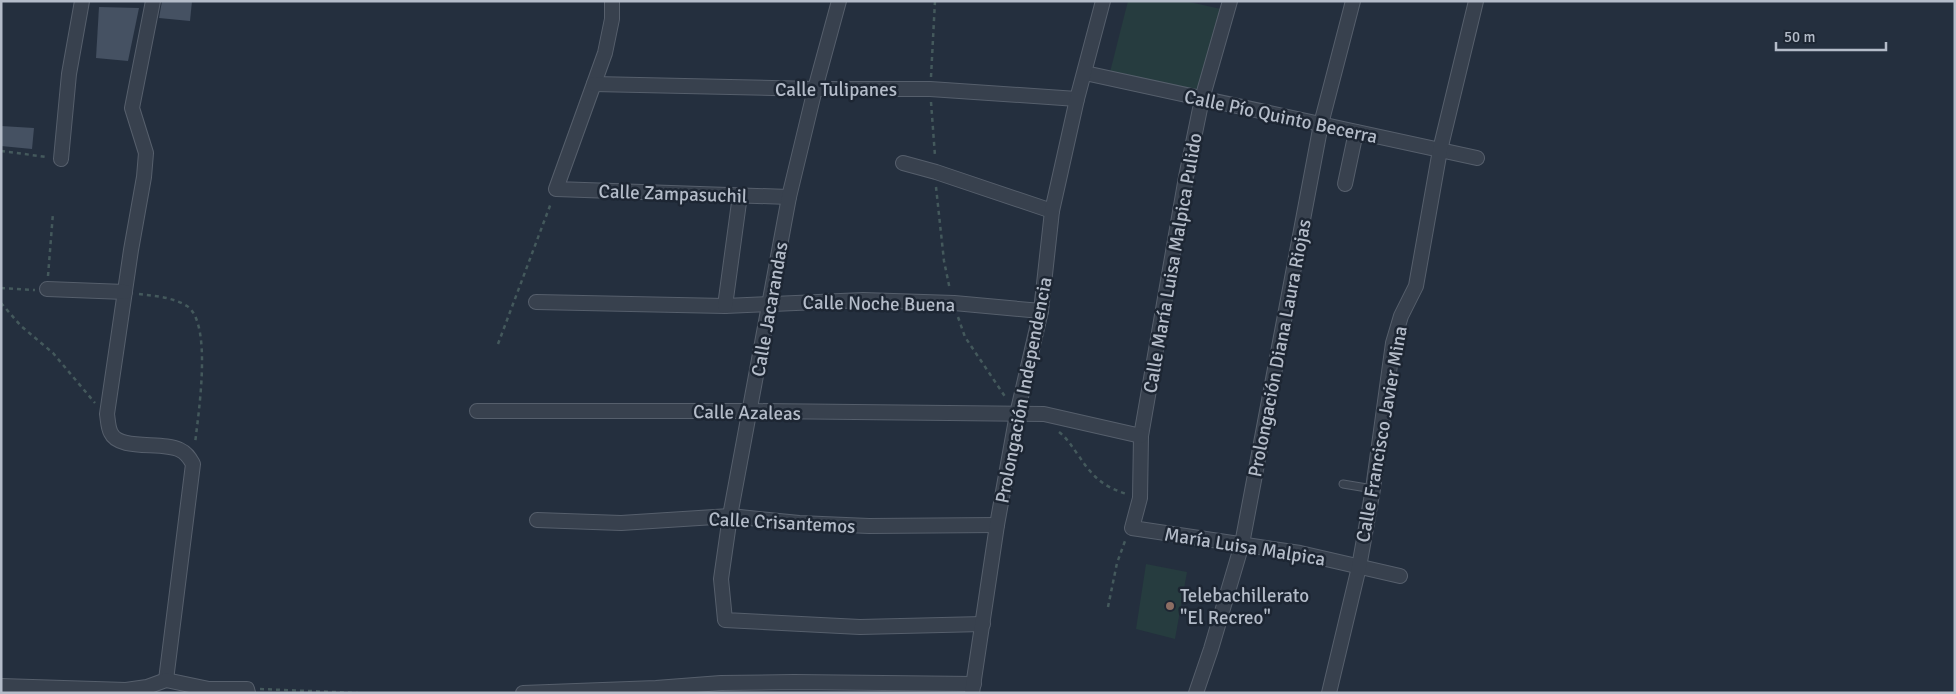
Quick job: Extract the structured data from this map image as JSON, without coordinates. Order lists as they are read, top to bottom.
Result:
{
  "streets": {
    "street": [
      "Calle Tulipanes",
      "Calle Pío Quinto Becerra",
      "Calle Zampasuchil",
      "Calle María Luisa Malpica Pulido",
      "Calle Noche Buena",
      "Calle Jacarandas",
      "Prolongación Diana Laura Riojas",
      "Prolongación Independencia",
      "Calle Azaleas",
      "Calle Francisco Javier Mina",
      "Calle Crisantemos",
      "María Luisa Malpica"
    ]
  },
  "crossings": [
    ["Calle Tulipanes", "Calle Jacarandas"],
    ["Calle Tulipanes", "Prolongación Independencia"],
    ["Calle Pío Quinto Becerra", "Calle María Luisa Malpica Pulido"],
    ["Calle Pío Quinto Becerra", "Prolongación Diana Laura Riojas"],
    ["Calle Pío Quinto Becerra", "Prolongación Independencia"],
    ["Calle Pío Quinto Becerra", "Calle Francisco Javier Mina"],
    ["Calle Zampasuchil", "Calle Jacarandas"],
    ["Calle María Luisa Malpica Pulido", "Calle Azaleas"],
    ["Calle María Luisa Malpica Pulido", "María Luisa Malpica"],
    ["Calle Noche Buena", "Calle Jacarandas"],
    ["Calle Noche Buena", "Prolongación Independencia"],
    ["Calle Jacarandas", "Prolongación Independencia"],
    ["Calle Jacarandas", "Calle Azaleas"],
    ["Calle Jacarandas", "Calle Crisantemos"],
    ["Prolongación Diana Laura Riojas", "María Luisa Malpica"],
    ["Prolongación Independencia", "Calle Azaleas"],
    ["Prolongación Independencia", "Calle Crisantemos"],
    ["Calle Francisco Javier Mina", "María Luisa Malpica"]
  ],
  "places": ["Telebachillerato \"El Recreo\""],
  "scale_bar": "50 m"
}
